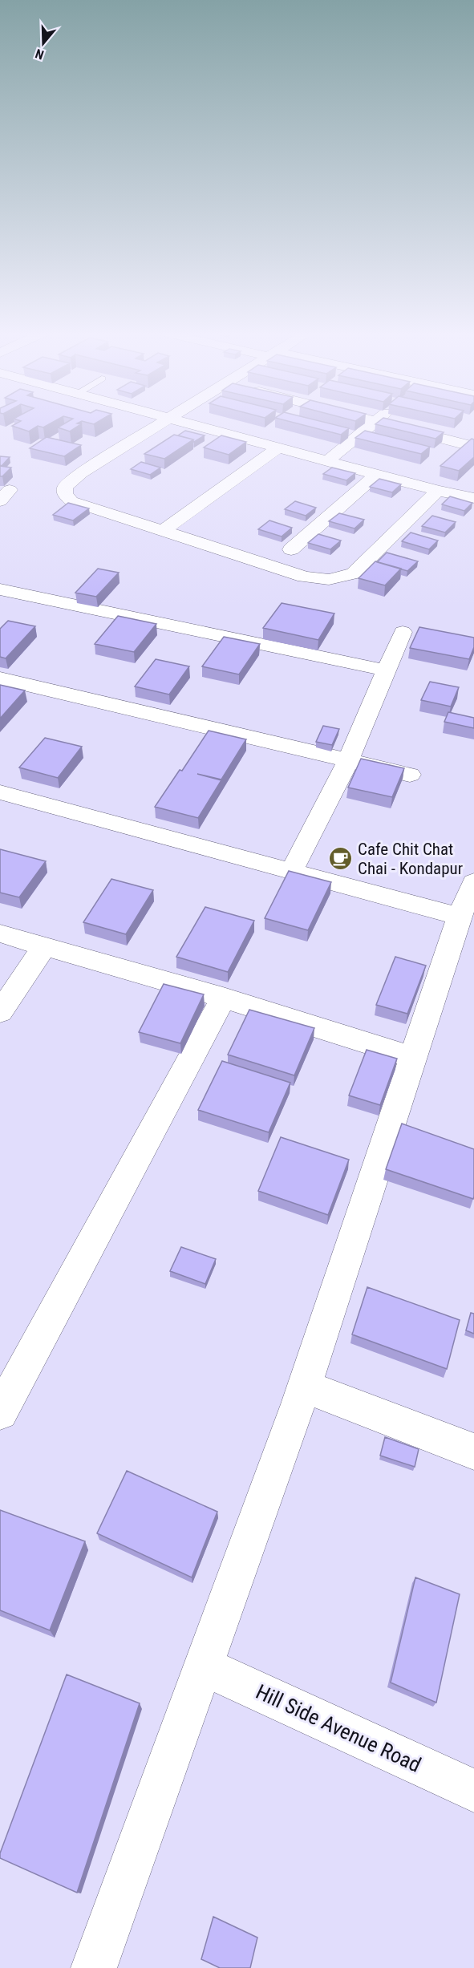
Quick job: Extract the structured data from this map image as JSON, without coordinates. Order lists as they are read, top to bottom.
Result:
{
  "streets": {
    "street": ["Hill Side Avenue Road"]
  },
  "places": {
    "cafe": ["Cafe Chit Chat Chai - Kondapur"]
  },
  "north": "bottom"
}
